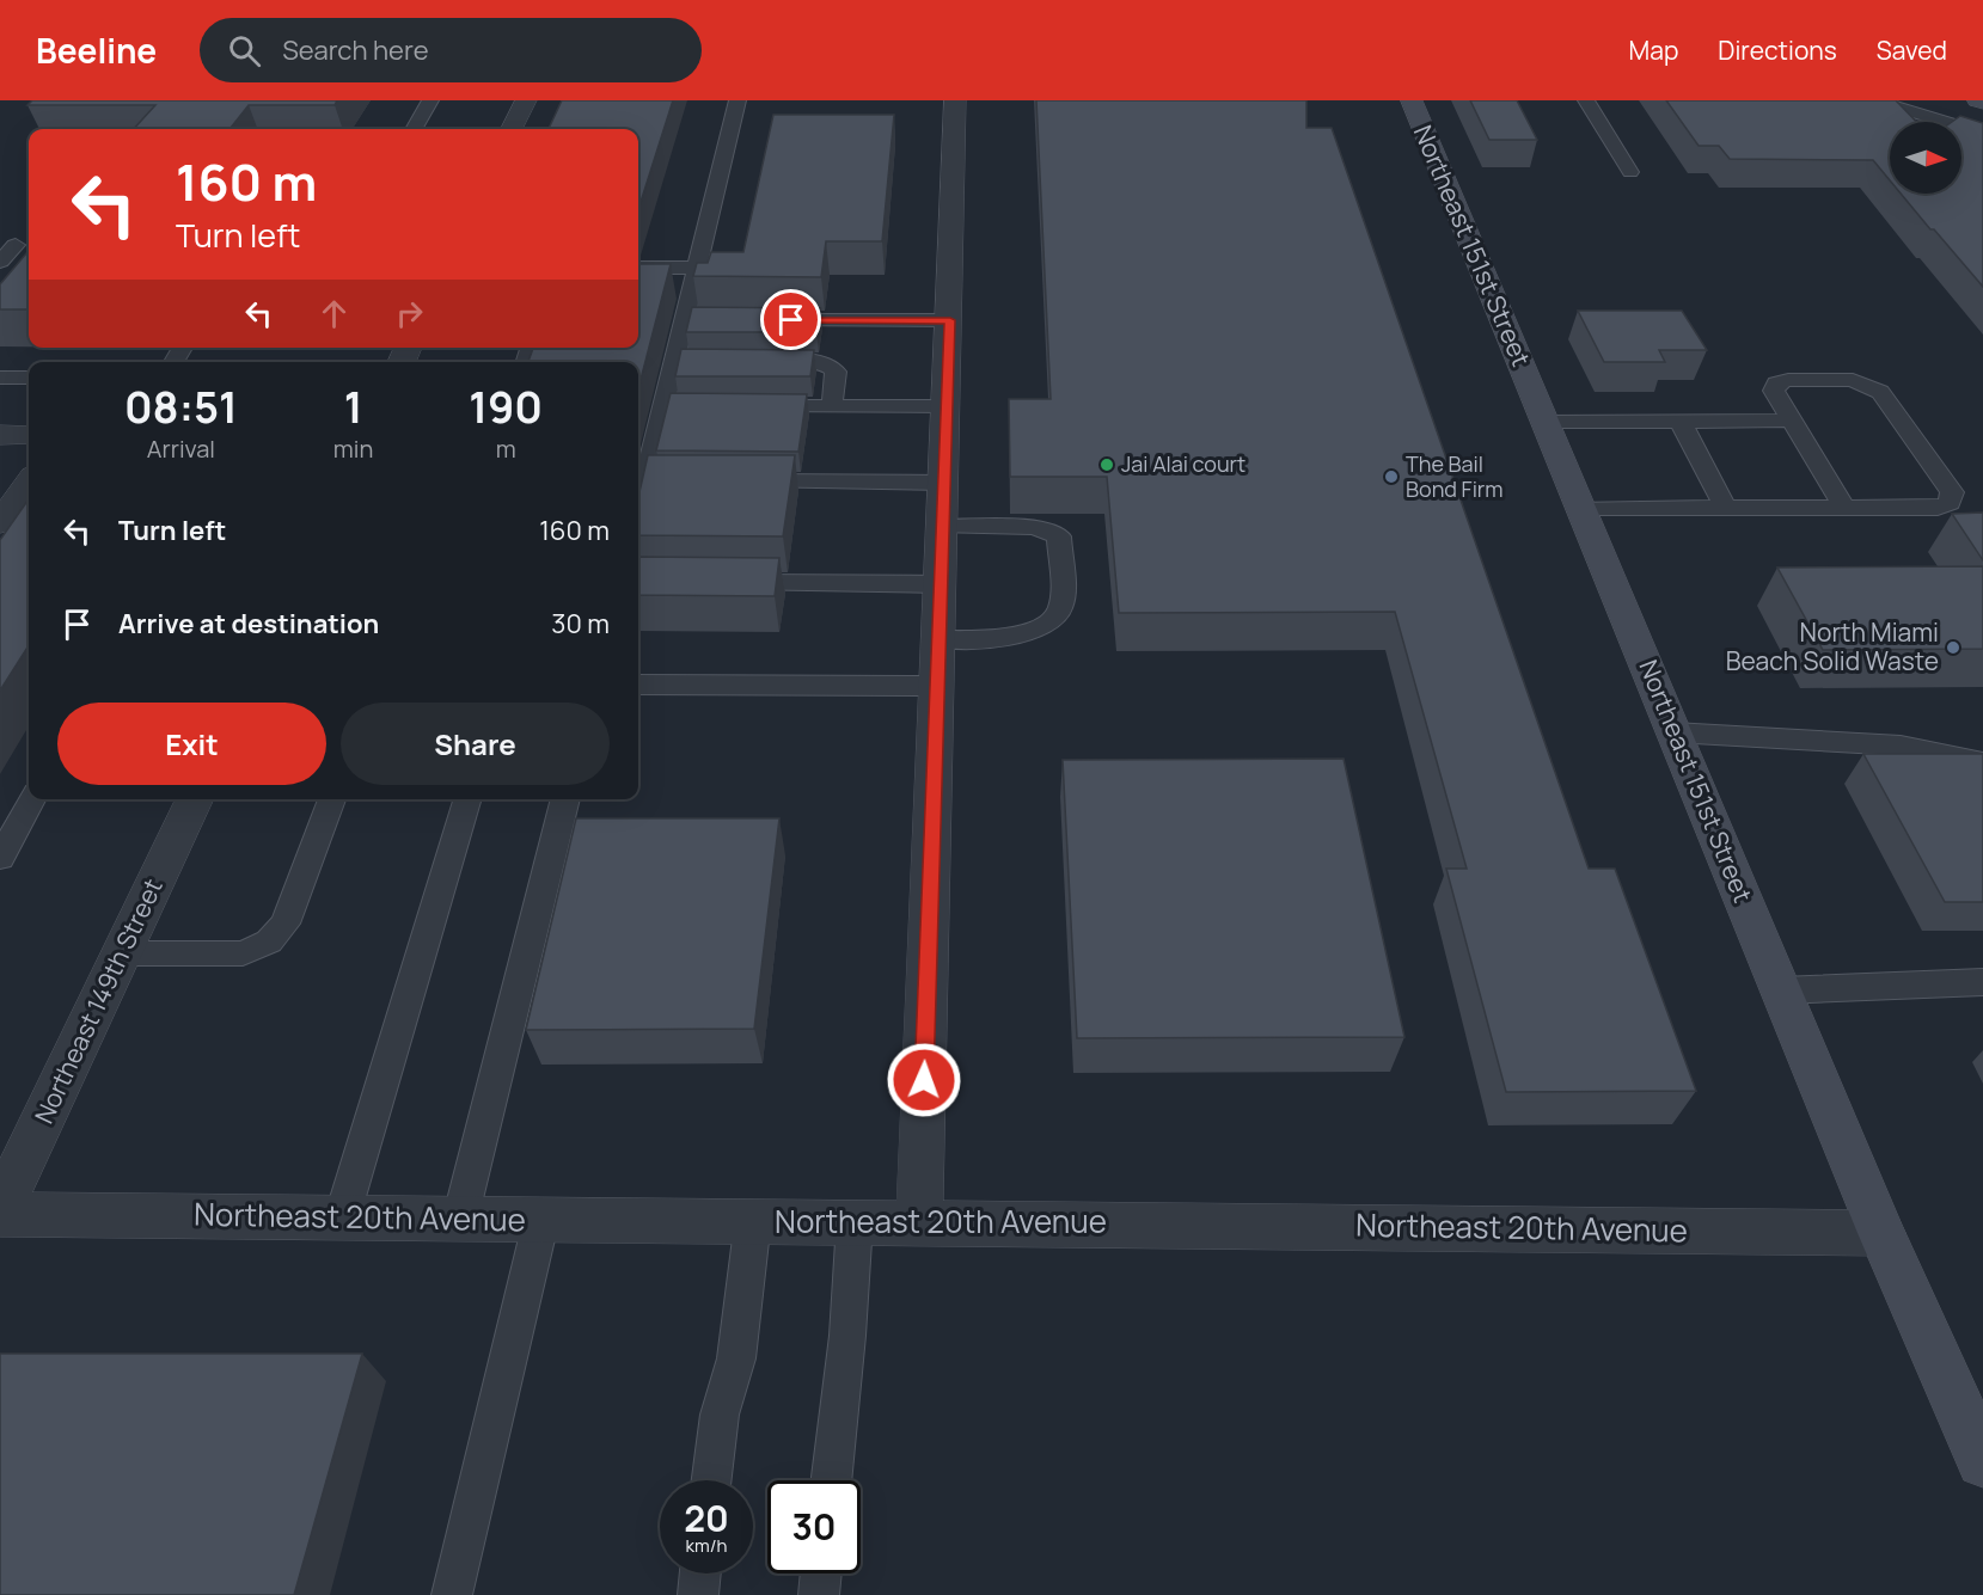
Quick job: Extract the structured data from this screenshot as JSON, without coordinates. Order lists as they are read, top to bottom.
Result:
{
  "streets": {
    "street": ["Northeast 151st Street", "Northeast 149th Street", "Northeast 20th Avenue"]
  },
  "crossings": [
    ["Northeast 151st Street", "Northeast 20th Avenue"],
    ["Northeast 149th Street", "Northeast 20th Avenue"]
  ],
  "places": ["Jai Alai court", "The Bail Bond Firm", "North Miami Beach Solid Waste"],
  "north": "right",
  "page": {
    "header": "Beeline",
    "search": "Search here",
    "nav": ["Map", "Directions", "Saved"],
    "turn": ["160 m", "Turn left"],
    "eta": [
      "08:51",
      "Arrival",
      "1",
      "min",
      "190",
      "m"
    ],
    "list": [
      {
        "name": "Turn left",
        "value": "160 m"
      },
      {
        "name": "Arrive at destination",
        "value": "30 m"
      }
    ],
    "buttons": ["Exit", "Share"],
    "speed": "20 km/h",
    "limit": "30"
  }
}
